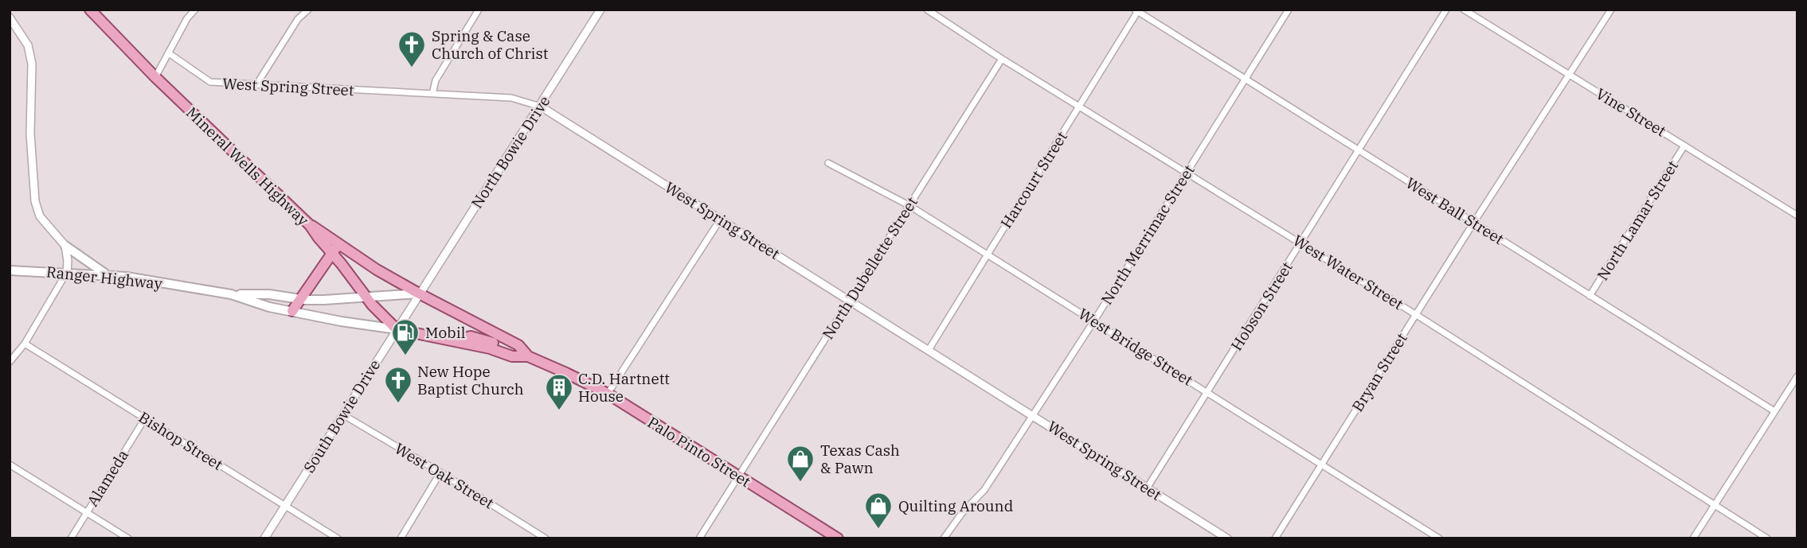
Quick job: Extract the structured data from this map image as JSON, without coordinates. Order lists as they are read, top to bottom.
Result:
{
  "streets": {
    "main road": ["Mineral Wells Highway", "Ranger Highway", "Palo Pinto Street"],
    "street": [
      "West Spring Street",
      "Vine Street",
      "North Bowie Drive",
      "Harcourt Street",
      "West Ball Street",
      "North Lamar Street",
      "North Merrimac Street",
      "North Dubellette Street",
      "West Water Street",
      "Hobson Street",
      "West Bridge Street",
      "Bryan Street",
      "South Bowie Drive",
      "Bishop Street",
      "West Oak Street",
      "Alameda"
    ]
  },
  "crossings": [
    ["West Spring Street", "North Bowie Drive"],
    ["West Spring Street", "Harcourt Street"],
    ["West Spring Street", "North Merrimac Street"],
    ["West Spring Street", "North Dubellette Street"],
    ["West Spring Street", "Hobson Street"],
    ["Vine Street", "North Lamar Street"],
    ["Vine Street", "Bryan Street"],
    ["North Bowie Drive", "Ranger Highway"],
    ["North Bowie Drive", "South Bowie Drive"],
    ["North Bowie Drive", "Palo Pinto Street"],
    ["Mineral Wells Highway", "Ranger Highway"],
    ["Mineral Wells Highway", "South Bowie Drive"],
    ["Mineral Wells Highway", "Palo Pinto Street"],
    ["Harcourt Street", "West Ball Street"],
    ["Harcourt Street", "West Water Street"],
    ["Harcourt Street", "West Bridge Street"],
    ["West Ball Street", "North Lamar Street"],
    ["West Ball Street", "North Merrimac Street"],
    ["West Ball Street", "Hobson Street"],
    ["West Ball Street", "Bryan Street"],
    ["North Merrimac Street", "West Water Street"],
    ["North Merrimac Street", "West Bridge Street"],
    ["North Dubellette Street", "West Water Street"],
    ["North Dubellette Street", "West Bridge Street"],
    ["North Dubellette Street", "Palo Pinto Street"],
    ["West Water Street", "Hobson Street"],
    ["West Water Street", "Bryan Street"],
    ["Ranger Highway", "South Bowie Drive"],
    ["Ranger Highway", "Palo Pinto Street"],
    ["Hobson Street", "West Bridge Street"],
    ["West Bridge Street", "Bryan Street"],
    ["South Bowie Drive", "Bishop Street"],
    ["South Bowie Drive", "Palo Pinto Street"],
    ["South Bowie Drive", "West Oak Street"],
    ["Bishop Street", "Alameda"]
  ],
  "places": {
    "church": ["Spring & Case Church of Christ", "New Hope Baptist Church"],
    "fuel station": ["Mobil"],
    "building": ["C.D. Hartnett House"],
    "shop": ["Texas Cash & Pawn", "Quilting Around"]
  }
}
